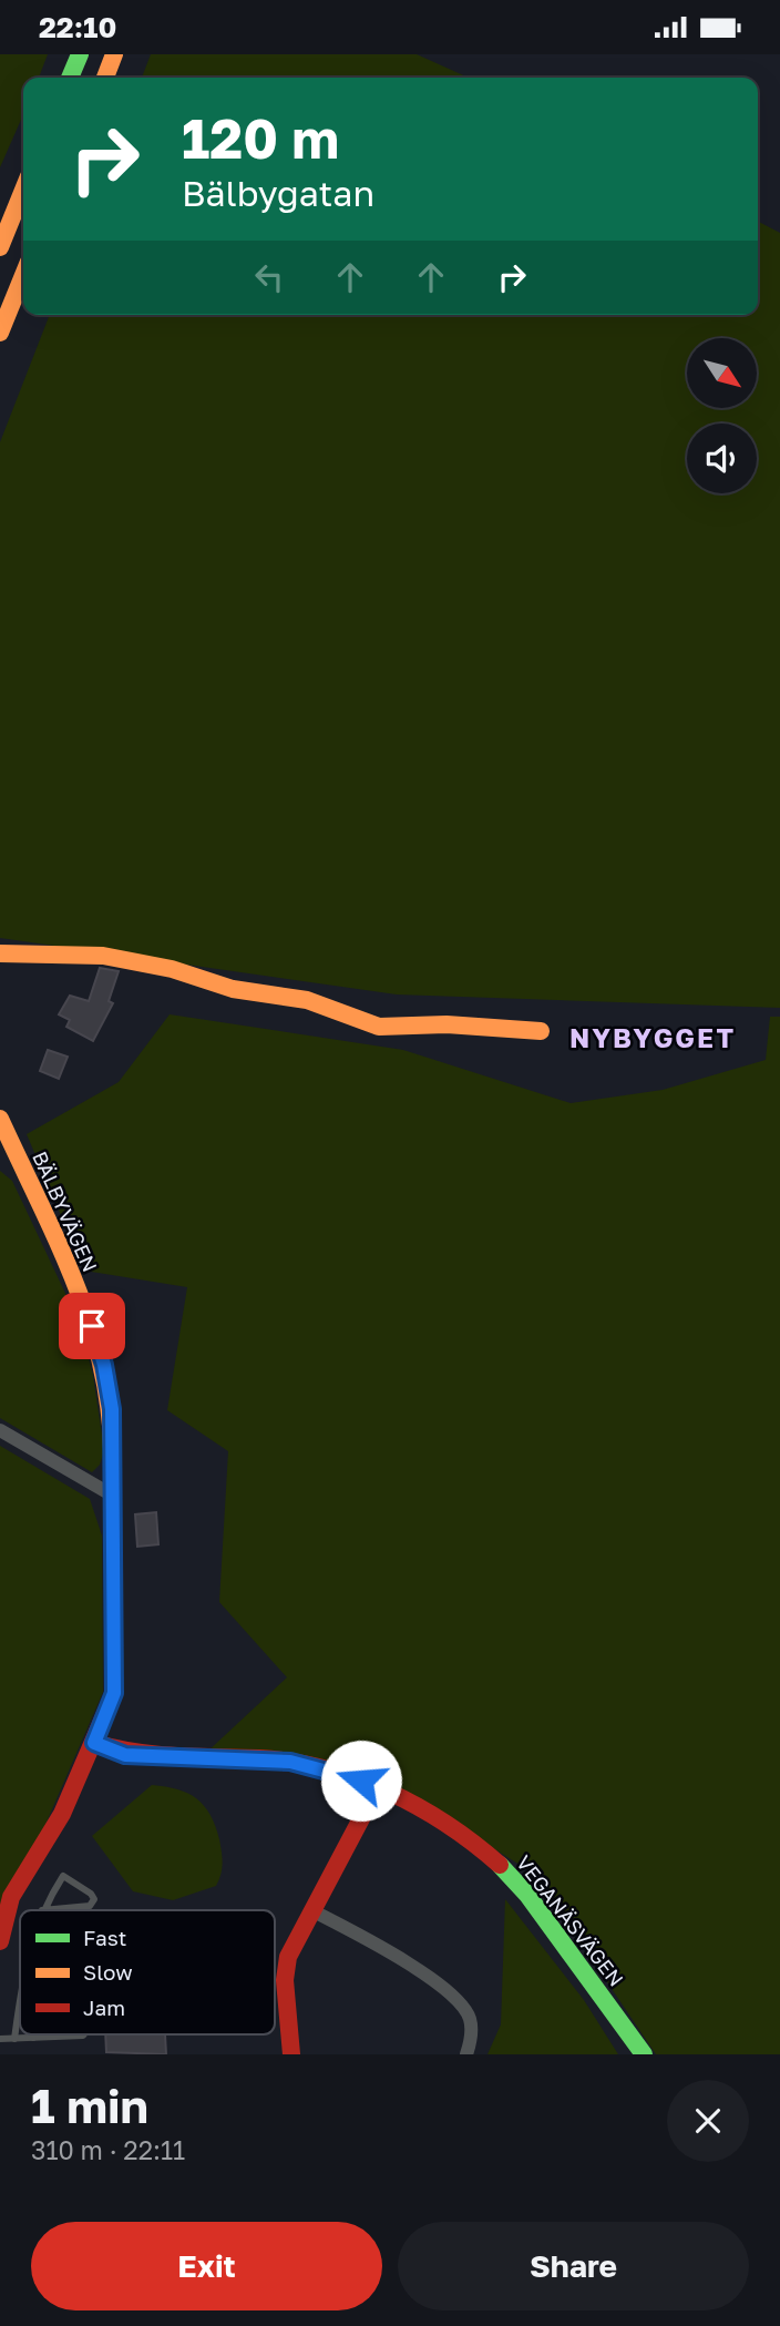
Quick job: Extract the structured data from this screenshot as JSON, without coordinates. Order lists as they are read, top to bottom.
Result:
{
  "streets": {
    "main road": ["BÄLBYVÄGEN", "VEGANÄSVÄGEN"]
  },
  "crossings": [
    ["BÄLBYVÄGEN", "VEGANÄSVÄGEN"]
  ],
  "districts": ["NYBYGGET"],
  "legend": ["Fast", "Slow", "Jam"],
  "north": "bottom right",
  "page": {
    "status": "22:10",
    "turn": ["120 m", "Bälbygatan"],
    "heading": ["1 min", "310 m · 22:11"],
    "buttons": ["Exit", "Share"]
  }
}
